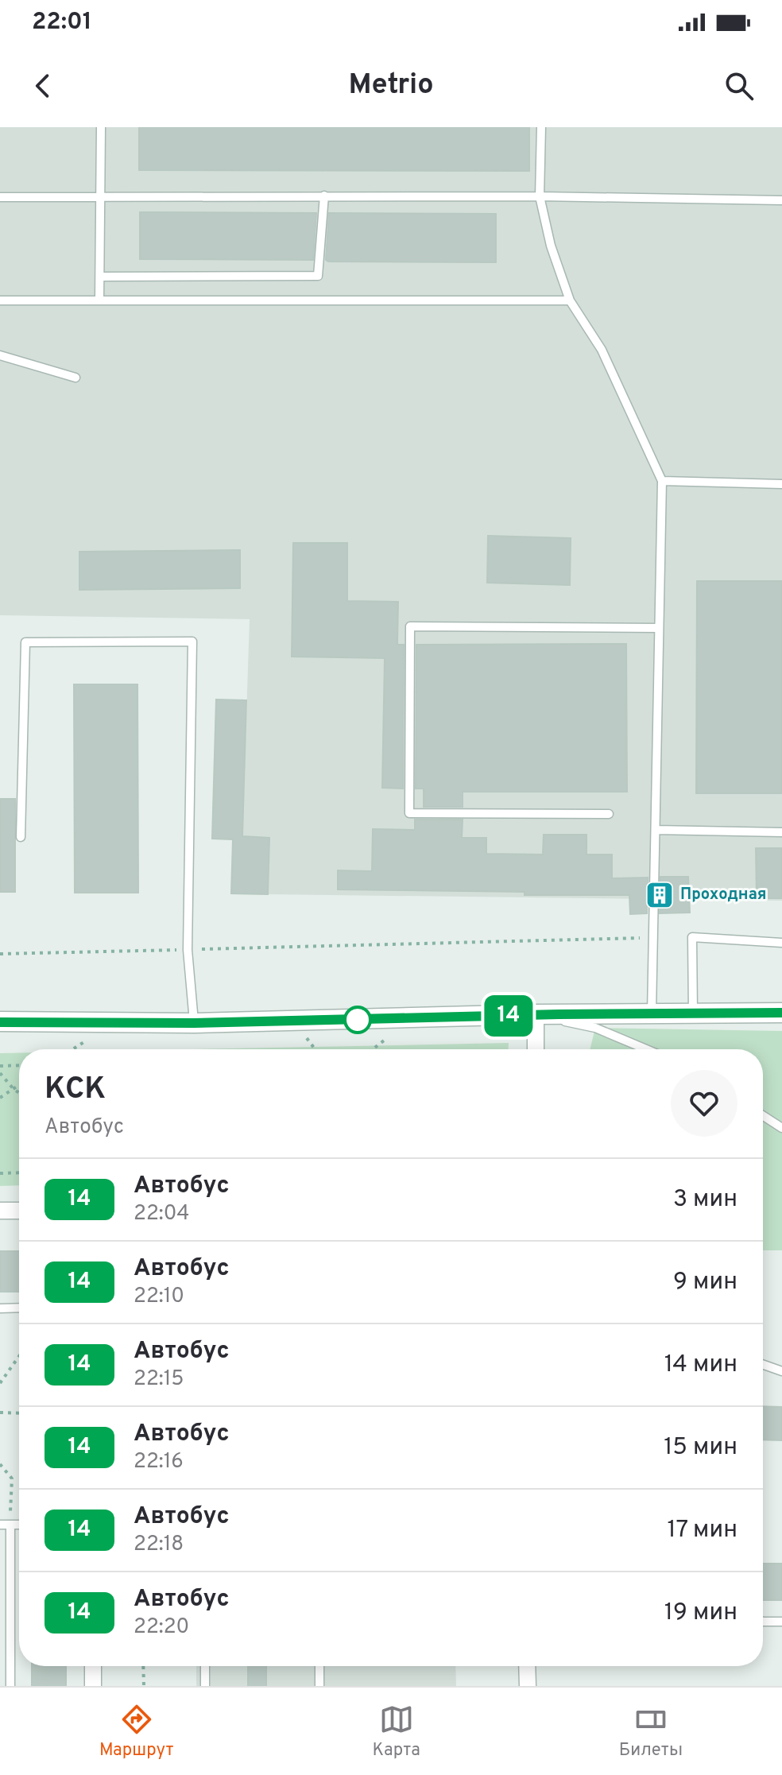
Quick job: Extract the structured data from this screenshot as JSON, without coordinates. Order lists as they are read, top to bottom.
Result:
{
  "places": {
    "building": ["Проходная"]
  },
  "lines": ["bus line 14"],
  "page": {
    "status": "22:01",
    "header": "Metrio",
    "on_map": "14",
    "heading": ["КСК", "Автобус"],
    "list": [
      {
        "mark": "14",
        "name": "Автобус",
        "note": "22:04",
        "value": "3 мин"
      },
      {
        "mark": "14",
        "name": "Автобус",
        "note": "22:10",
        "value": "9 мин"
      },
      {
        "mark": "14",
        "name": "Автобус",
        "note": "22:15",
        "value": "14 мин"
      },
      {
        "mark": "14",
        "name": "Автобус",
        "note": "22:16",
        "value": "15 мин"
      },
      {
        "mark": "14",
        "name": "Автобус",
        "note": "22:18",
        "value": "17 мин"
      },
      {
        "mark": "14",
        "name": "Автобус",
        "note": "22:20",
        "value": "19 мин"
      }
    ],
    "tabs": ["Маршрут", "Карта", "Билеты"]
  }
}
